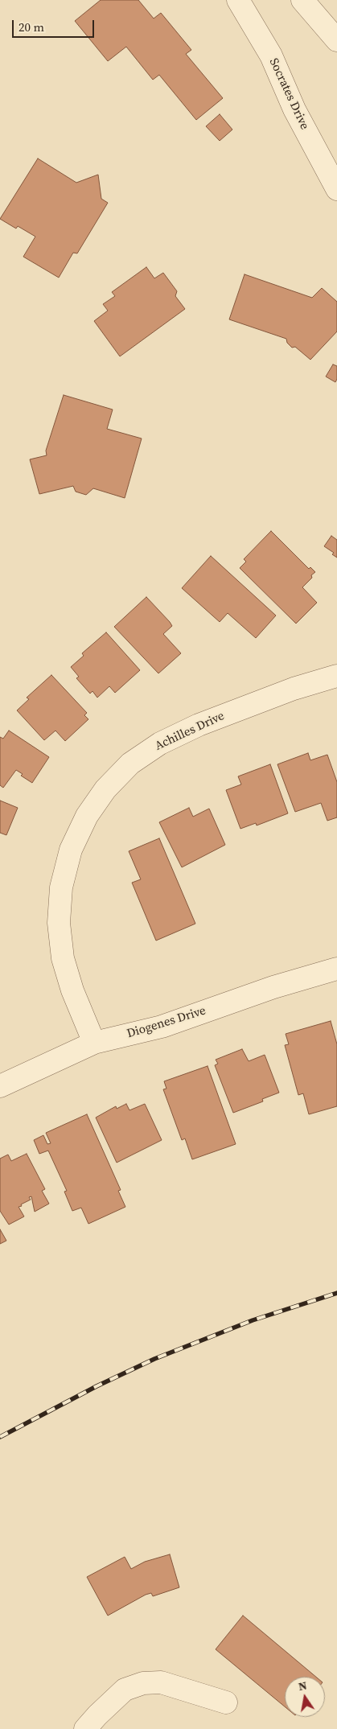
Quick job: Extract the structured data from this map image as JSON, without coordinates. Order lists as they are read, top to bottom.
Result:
{
  "streets": {
    "street": ["Socrates Drive", "Achilles Drive", "Diogenes Drive"]
  },
  "crossings": [
    ["Achilles Drive", "Diogenes Drive"]
  ],
  "scale_bar": "20 m",
  "north": "top"
}
